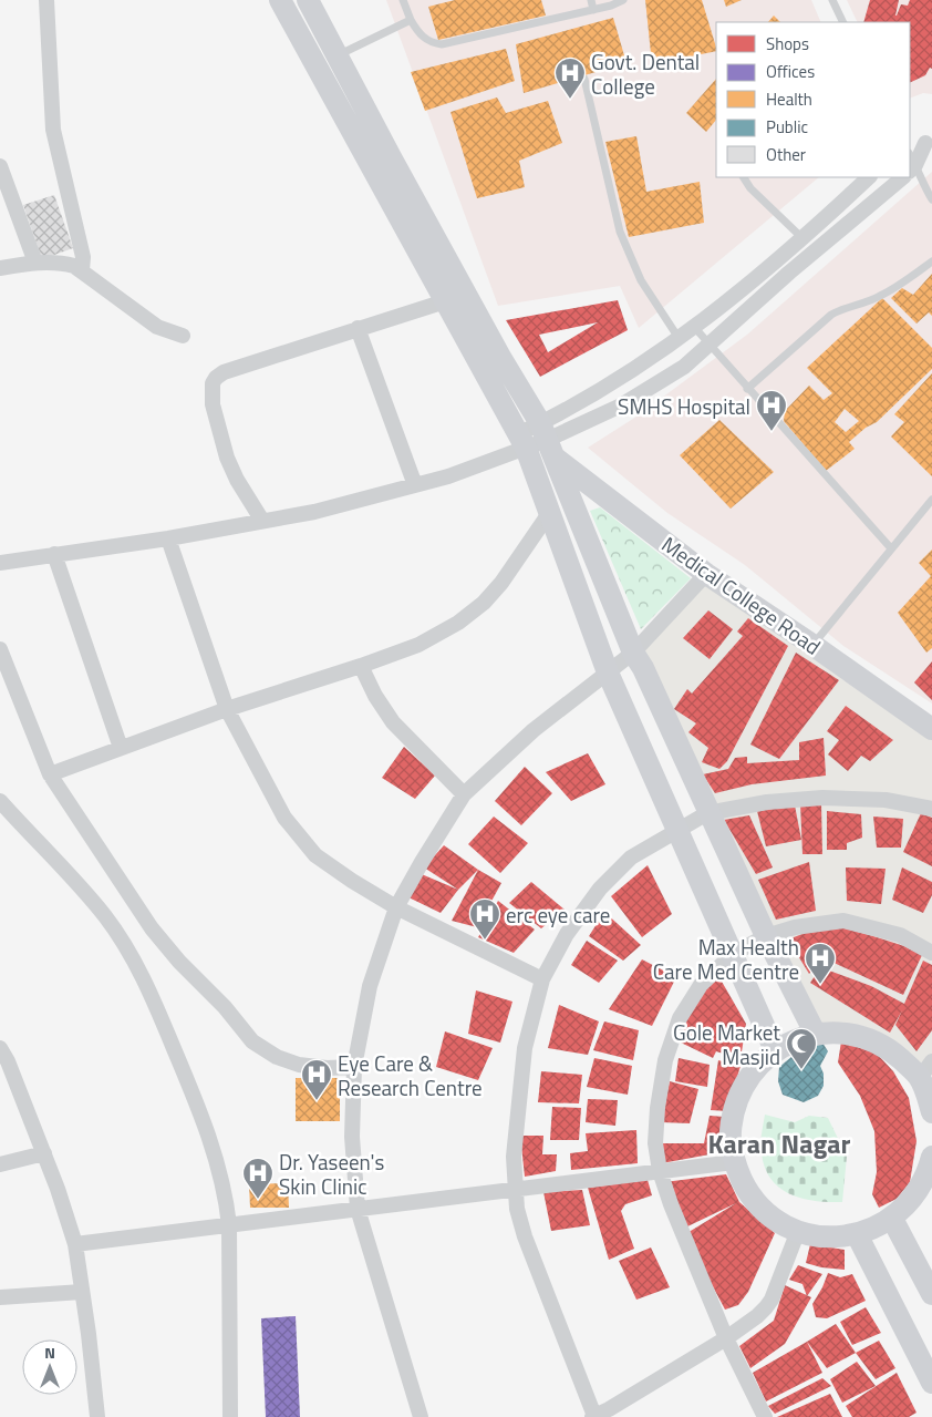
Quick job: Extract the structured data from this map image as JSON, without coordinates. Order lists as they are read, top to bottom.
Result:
{
  "streets": {
    "main road": ["Medical College Road"]
  },
  "districts": ["Karan Nagar"],
  "places": {
    "hospital": [
      "Govt. Dental College",
      "SMHS Hospital",
      "erc eye care",
      "Max Health Care Med Centre",
      "Eye Care & Research Centre",
      "Dr. Yaseen's Skin Clinic"
    ],
    "mosque": ["Gole Market Masjid"]
  },
  "legend": [
    "Shops",
    "Offices",
    "Health",
    "Public",
    "Other"
  ],
  "north": "top"
}
